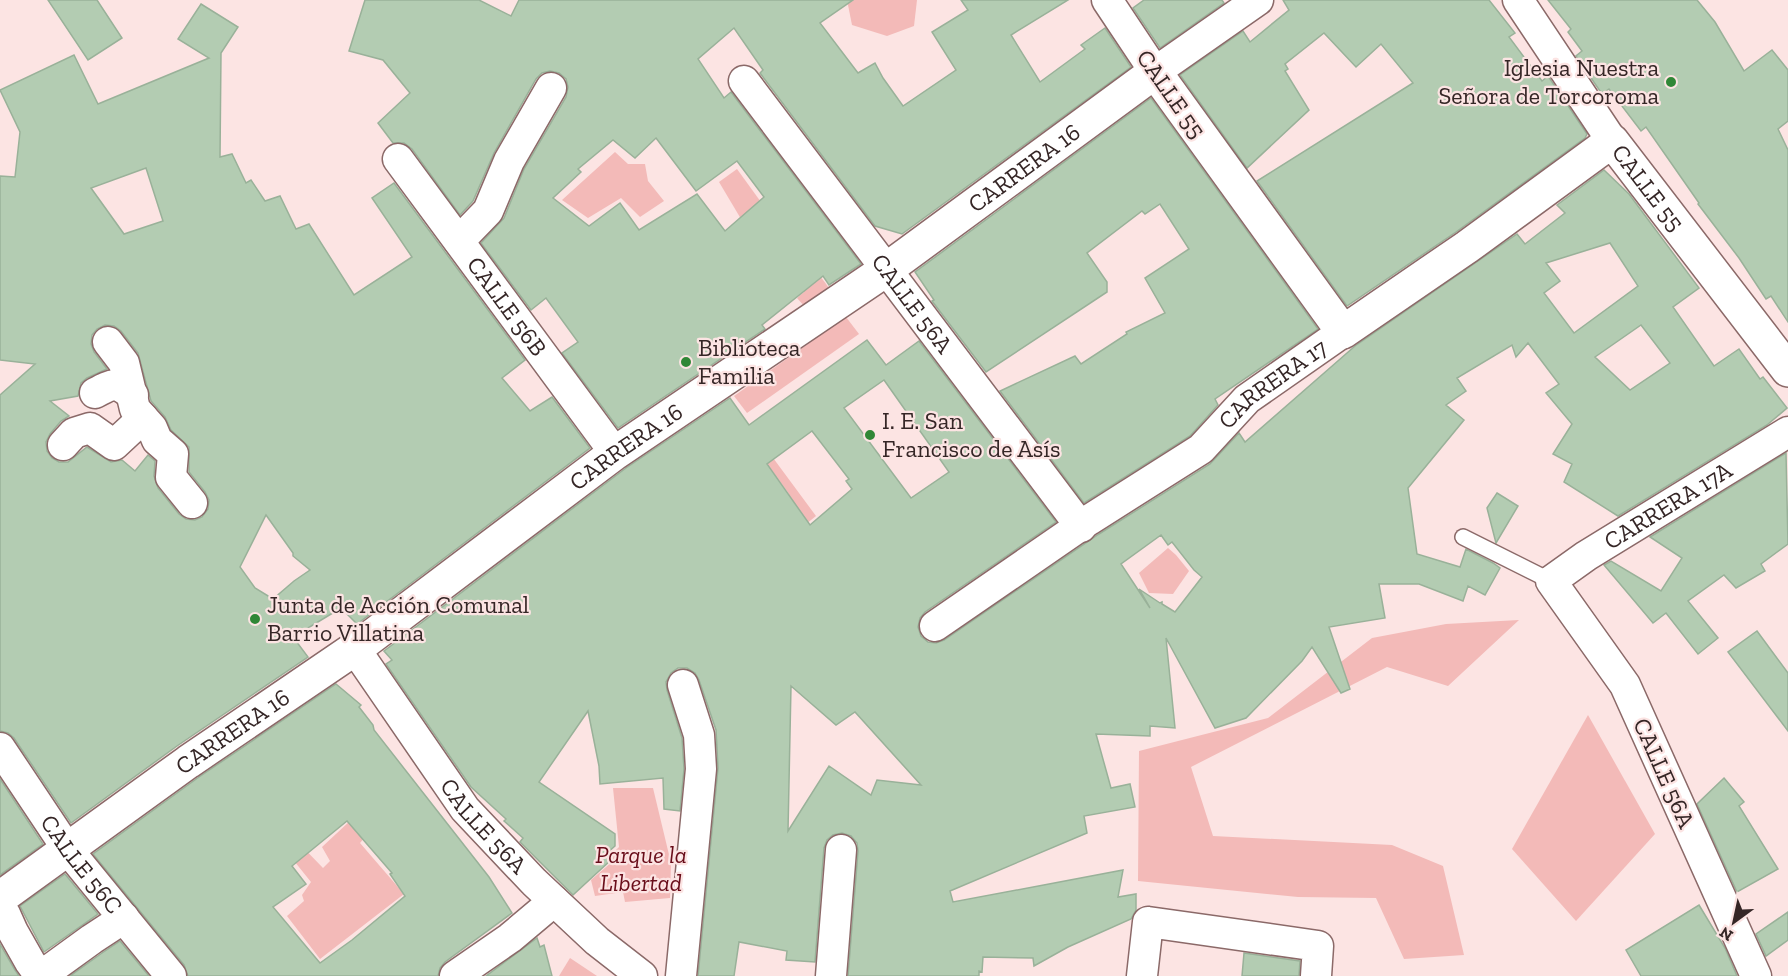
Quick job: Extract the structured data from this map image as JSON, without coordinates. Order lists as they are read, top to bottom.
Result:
{
  "streets": {
    "street": [
      "CALLE 55",
      "CARRERA 16",
      "CALLE 56A",
      "CALLE 56B",
      "CARRERA 17",
      "CARRERA 17A",
      "CALLE 56C"
    ]
  },
  "crossings": [
    ["CALLE 55", "CARRERA 16"],
    ["CALLE 55", "CARRERA 17"],
    ["CARRERA 16", "CALLE 56A"],
    ["CARRERA 16", "CALLE 56B"],
    ["CARRERA 16", "CALLE 56C"],
    ["CALLE 56A", "CARRERA 17"],
    ["CALLE 56A", "CARRERA 17A"]
  ],
  "parks": ["Parque la Libertad"],
  "places": [
    "Iglesia Nuestra Señora de Torcoroma",
    "Biblioteca Familia",
    "I. E. San Francisco de Asís",
    "Junta de Acción Comunal Barrio Villatina"
  ],
  "north": "bottom left"
}
